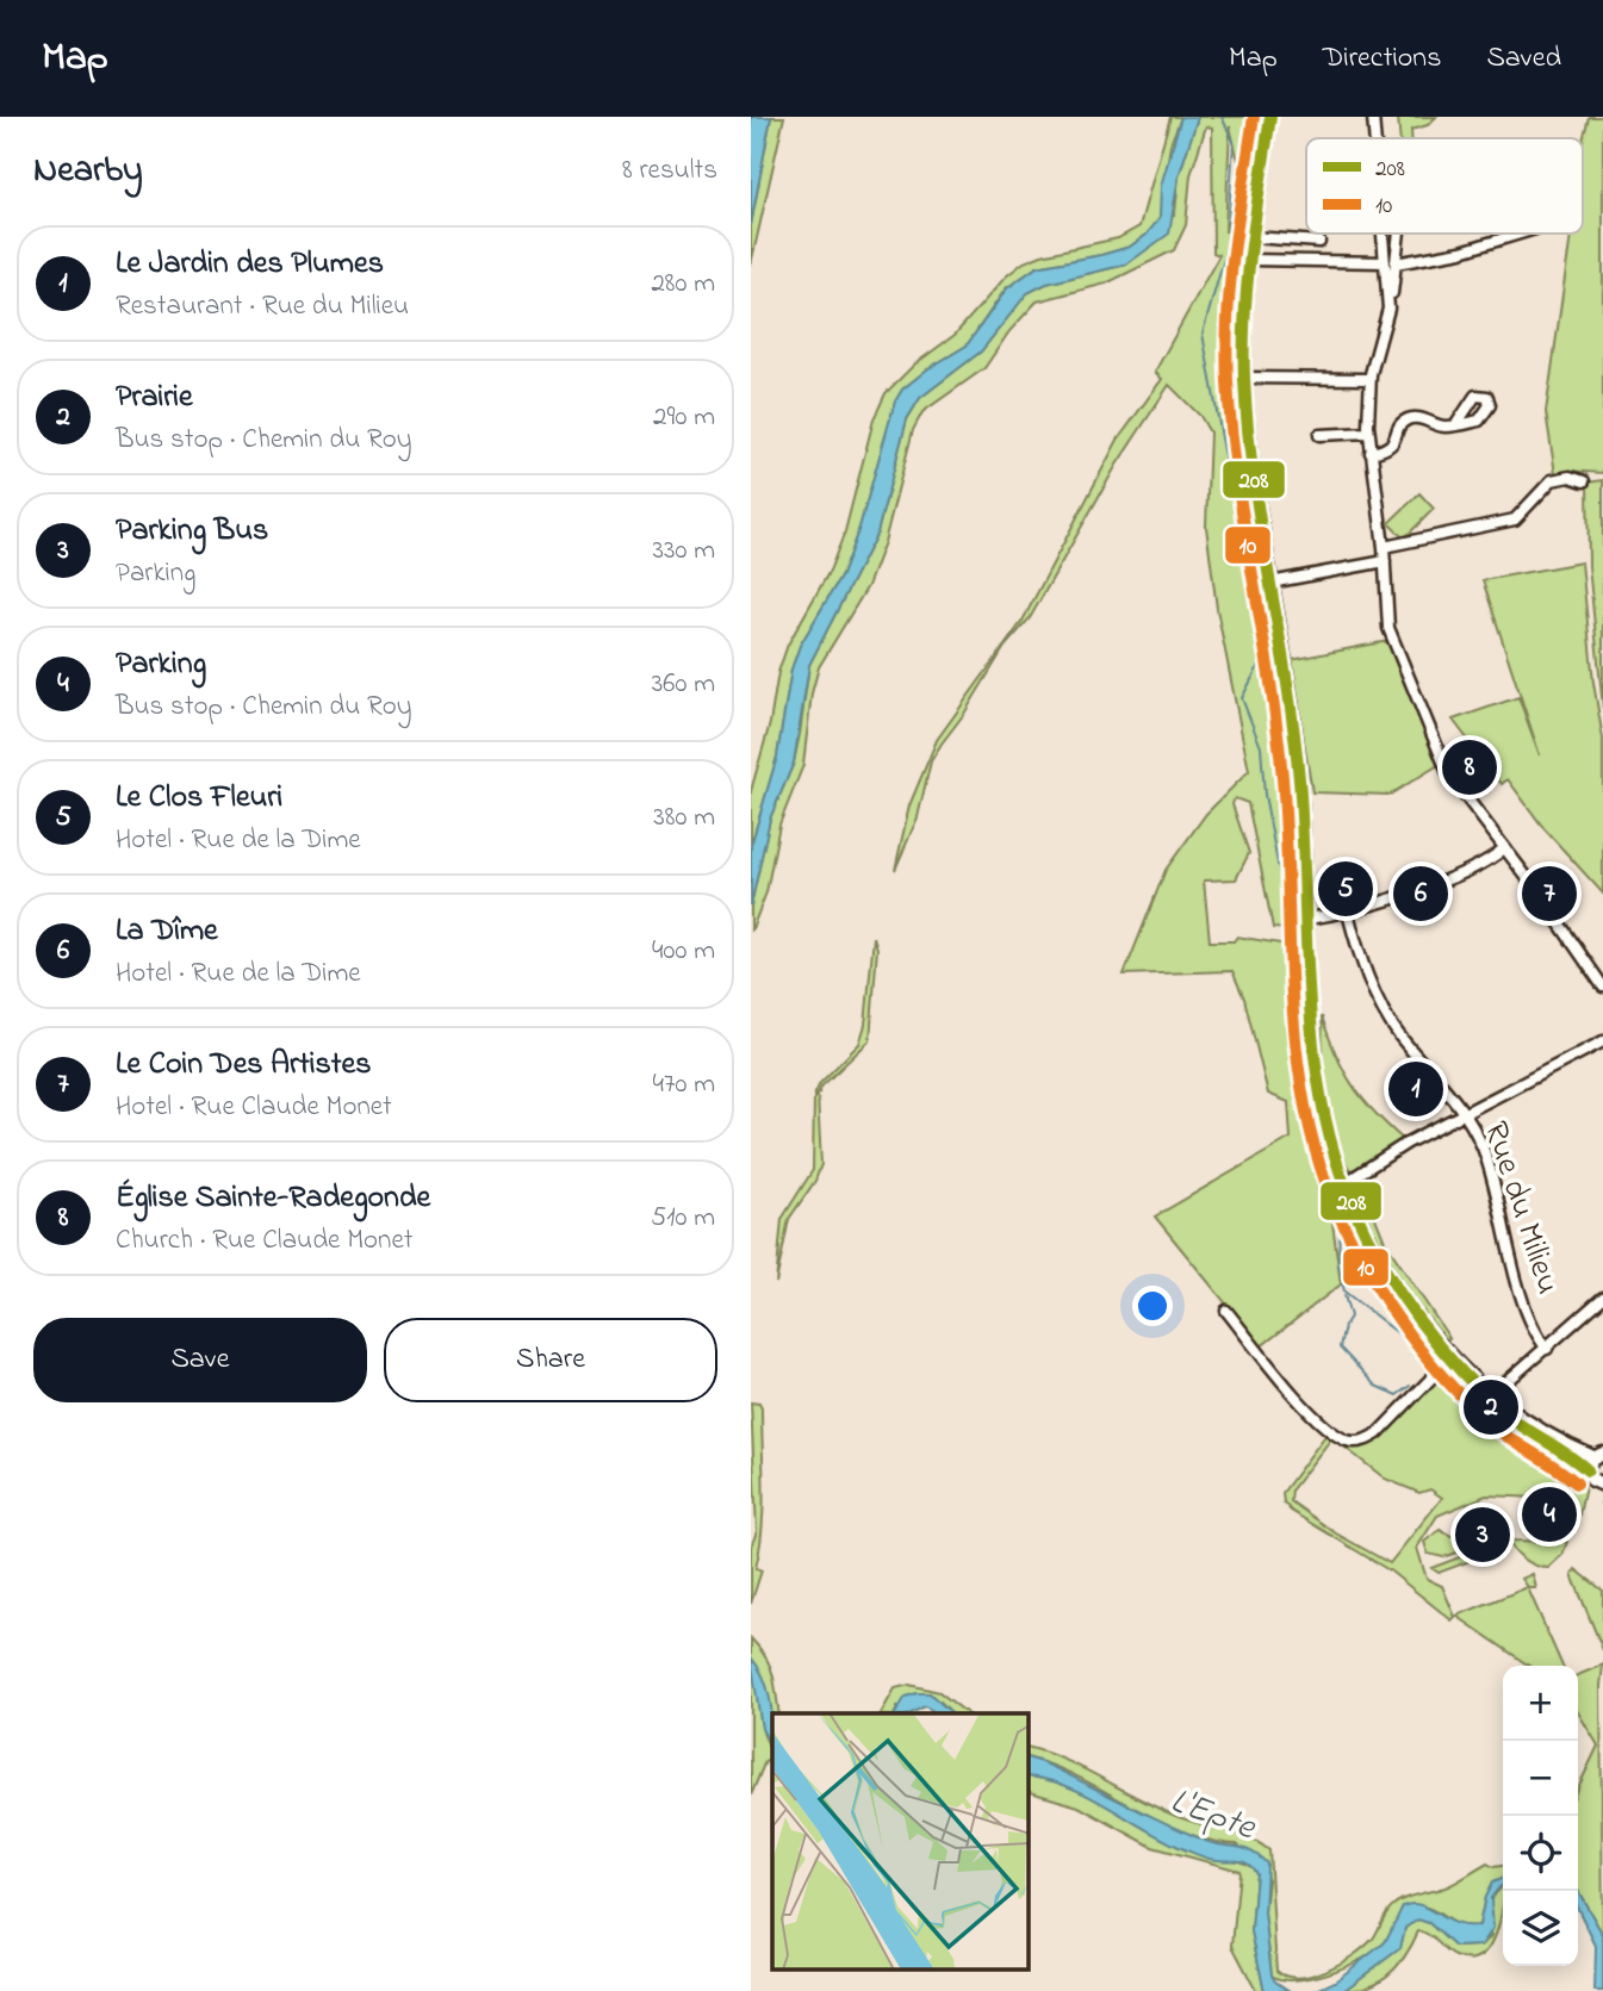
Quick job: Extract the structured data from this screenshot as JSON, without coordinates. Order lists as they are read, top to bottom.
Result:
{
  "streets": {
    "street": ["Rue du Milieu"]
  },
  "water": ["L'Epte"],
  "lines": ["transit line 208", "transit line 10"],
  "legend": ["208", "10"],
  "page": {
    "header": "Map",
    "nav": ["Map", "Directions", "Saved"],
    "heading": ["Nearby", "8 results"],
    "list": [
      {
        "mark": "1",
        "name": "Le Jardin des Plumes",
        "note": "Restaurant · Rue du Milieu",
        "value": "280 m"
      },
      {
        "mark": "2",
        "name": "Prairie",
        "note": "Bus stop · Chemin du Roy",
        "value": "290 m"
      },
      {
        "mark": "3",
        "name": "Parking Bus",
        "note": "Parking",
        "value": "330 m"
      },
      {
        "mark": "4",
        "name": "Parking",
        "note": "Bus stop · Chemin du Roy",
        "value": "360 m"
      },
      {
        "mark": "5",
        "name": "Le Clos Fleuri",
        "note": "Hotel · Rue de la Dime",
        "value": "380 m"
      },
      {
        "mark": "6",
        "name": "La Dîme",
        "note": "Hotel · Rue de la Dime",
        "value": "400 m"
      },
      {
        "mark": "7",
        "name": "Le Coin Des Artistes",
        "note": "Hotel · Rue Claude Monet",
        "value": "470 m"
      },
      {
        "mark": "8",
        "name": "Église Sainte-Radegonde",
        "note": "Church · Rue Claude Monet",
        "value": "510 m"
      }
    ],
    "pins": [
      "8",
      "5",
      "6",
      "7",
      "1",
      "2",
      "4",
      "3"
    ],
    "buttons": ["Save", "Share"],
    "map_buttons": ["+", "−"]
  }
}
